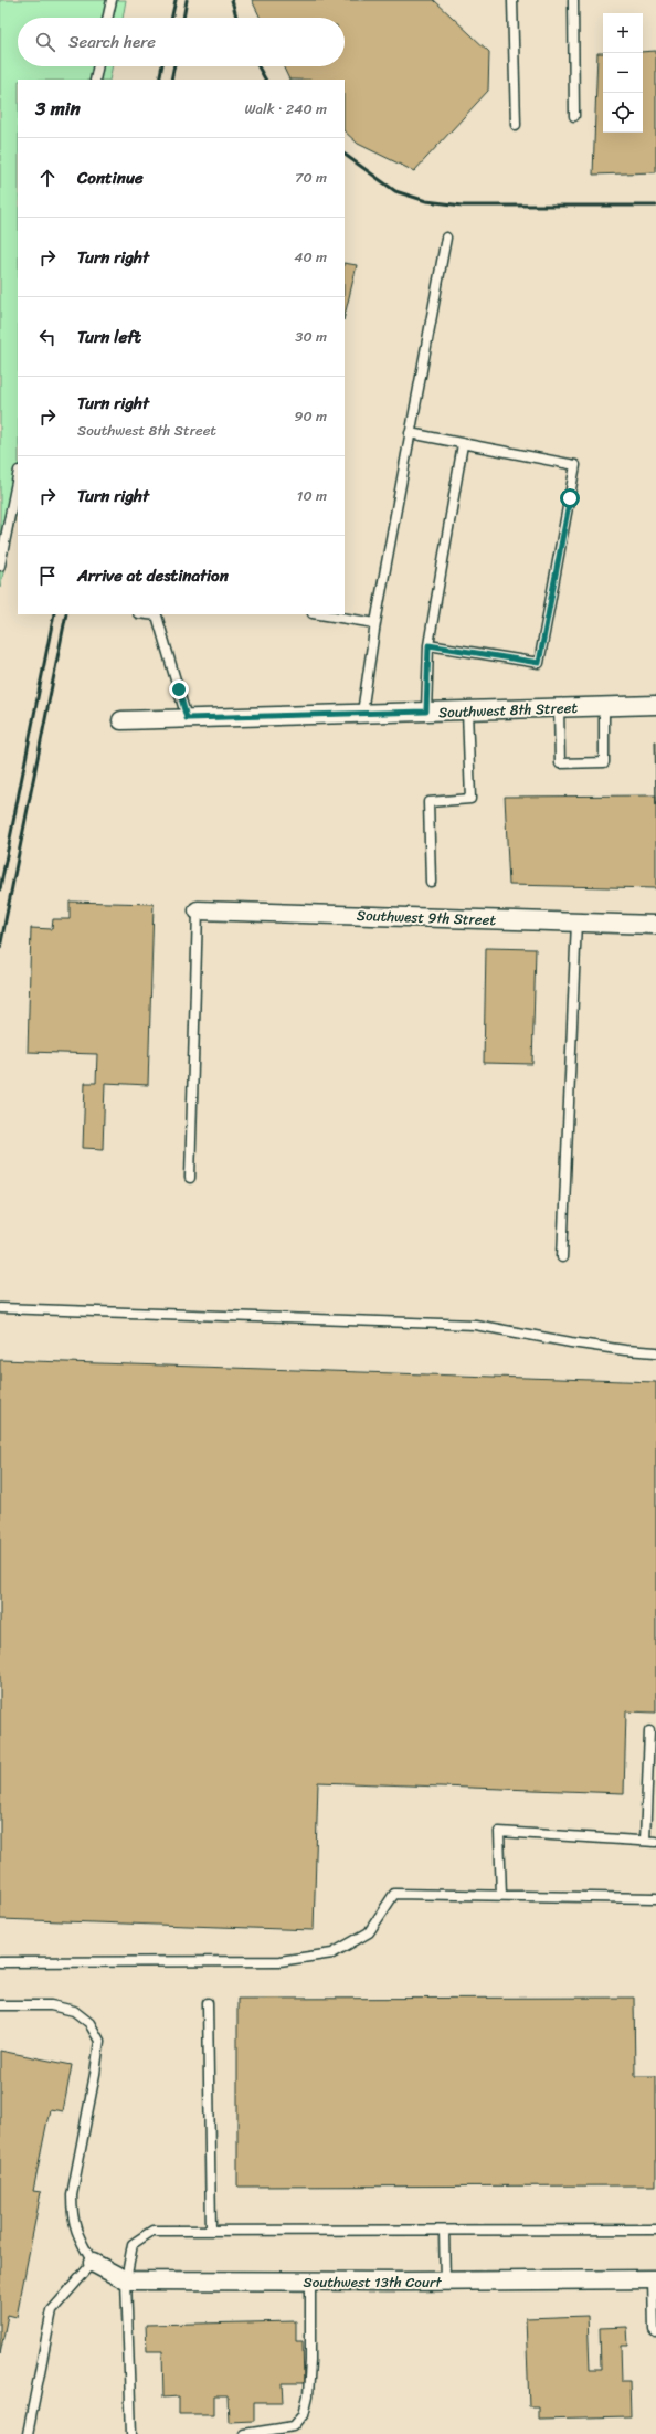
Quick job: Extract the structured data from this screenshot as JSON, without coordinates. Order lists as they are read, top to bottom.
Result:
{
  "streets": {
    "street": ["Southwest 8th Street", "Southwest 9th Street", "Southwest 13th Court"]
  },
  "page": {
    "map_buttons": ["+", "−"],
    "search": "Search here",
    "heading": ["3 min", "Walk · 240 m"],
    "list": [
      ["Continue", "70 m"],
      ["Turn right", "40 m"],
      ["Turn left", "30 m"],
      ["Turn right", "Southwest 8th Street", "90 m"],
      ["Turn right", "10 m"],
      "Arrive at destination"
    ]
  }
}
